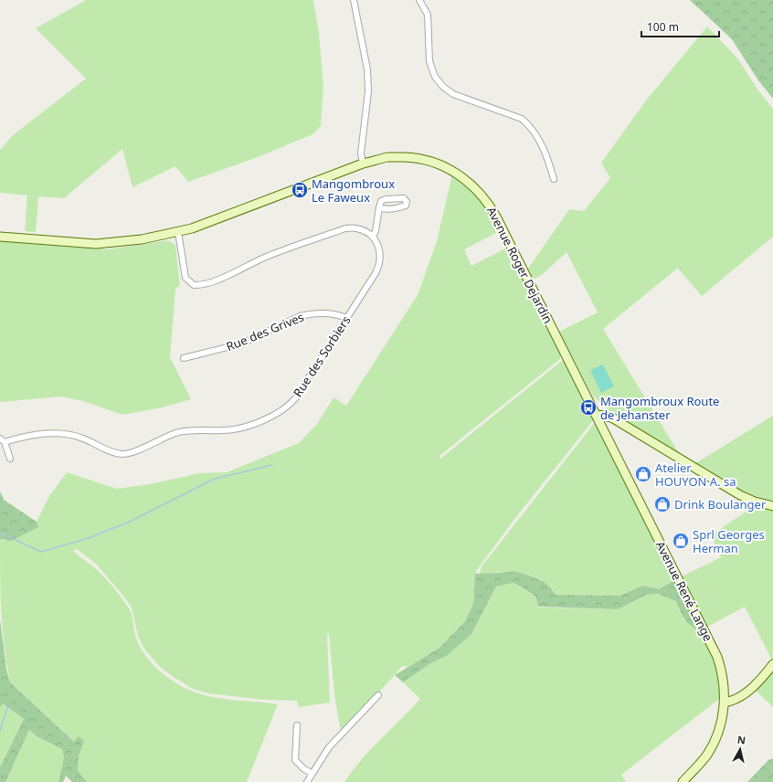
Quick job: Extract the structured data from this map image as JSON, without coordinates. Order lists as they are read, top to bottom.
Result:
{
  "streets": {
    "main road": ["Avenue Roger Dejardin", "Avenue René Lange"],
    "street": ["Rue des Grives", "Rue des Sorbiers"]
  },
  "crossings": [
    ["Avenue Roger Dejardin", "Avenue René Lange"],
    ["Rue des Grives", "Rue des Sorbiers"]
  ],
  "places": {
    "bus stop": ["Mangombroux Le Faweux", "Mangombroux Route de Jehanster"],
    "shop": ["Atelier HOUYON A. sa", "Drink Boulanger", "Sprl Georges Herman"]
  },
  "scale_bar": "100 m",
  "north": "top"
}
